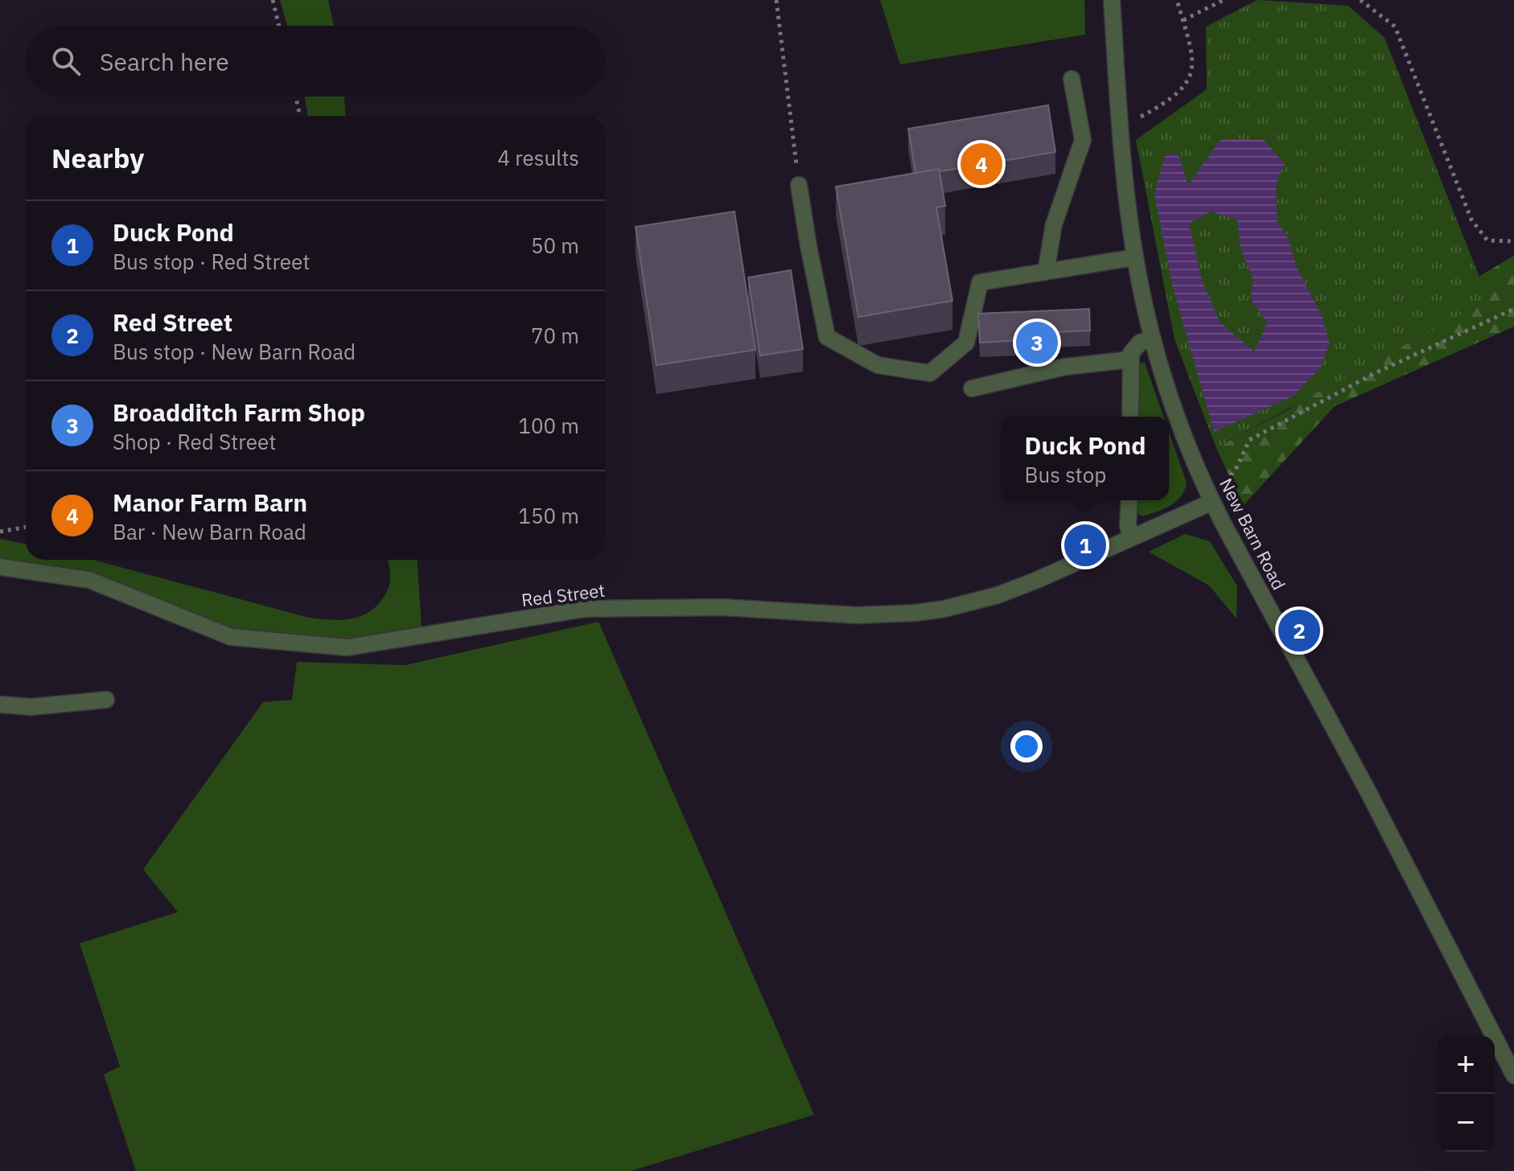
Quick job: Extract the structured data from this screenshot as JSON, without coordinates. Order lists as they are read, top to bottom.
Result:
{
  "streets": {
    "street": ["New Barn Road", "Red Street"]
  },
  "crossings": [
    ["New Barn Road", "Red Street"]
  ],
  "page": {
    "search": "Search here",
    "heading": ["Nearby", "4 results"],
    "pins": [
      "4",
      "3",
      "1",
      "2"
    ],
    "list": [
      {
        "mark": "1",
        "name": "Duck Pond",
        "note": "Bus stop · Red Street",
        "value": "50 m"
      },
      {
        "mark": "2",
        "name": "Red Street",
        "note": "Bus stop · New Barn Road",
        "value": "70 m"
      },
      {
        "mark": "3",
        "name": "Broadditch Farm Shop",
        "note": "Shop · Red Street",
        "value": "100 m"
      },
      {
        "mark": "4",
        "name": "Manor Farm Barn",
        "note": "Bar · New Barn Road",
        "value": "150 m"
      }
    ],
    "popup": ["Duck Pond", "Bus stop"],
    "map_buttons": ["+", "−"]
  }
}
